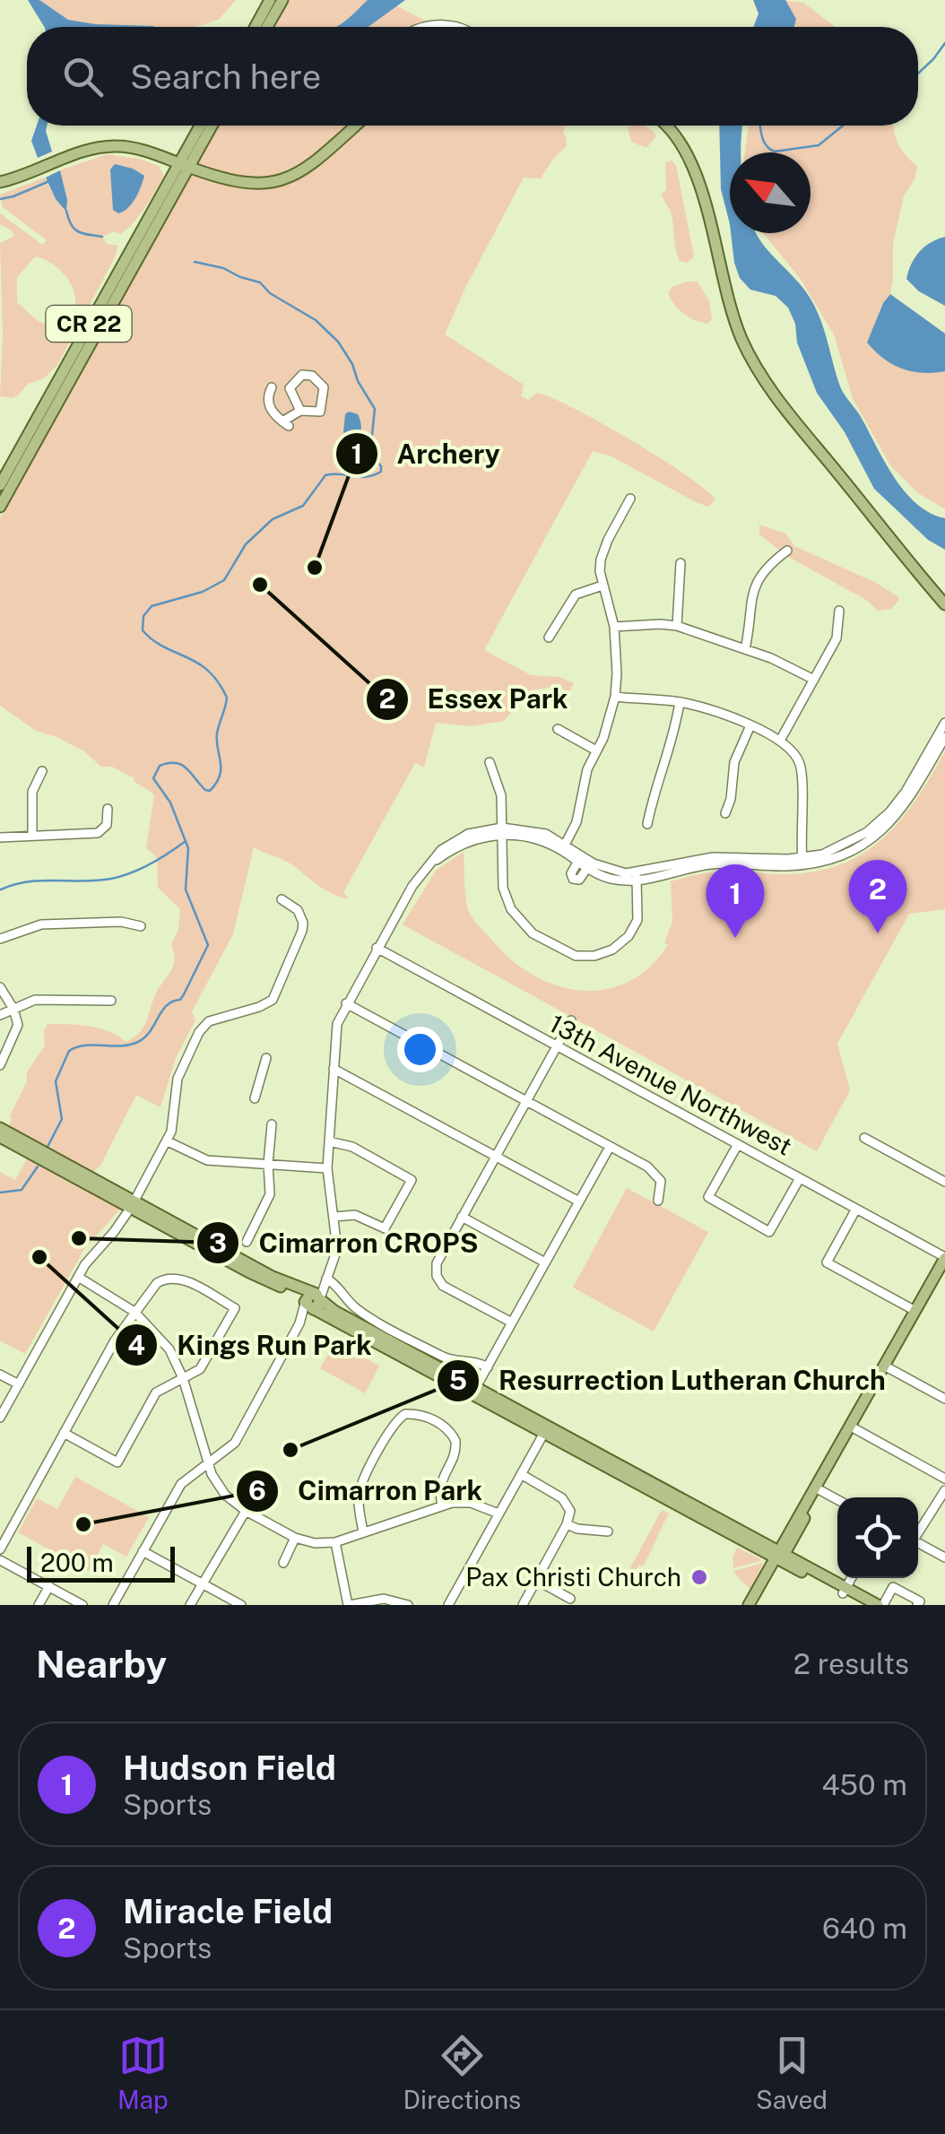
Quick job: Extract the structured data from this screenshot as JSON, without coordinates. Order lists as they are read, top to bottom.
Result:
{
  "streets": {
    "main road": ["CR 22"],
    "street": ["13th Avenue Northwest"]
  },
  "places": [
    "Archery",
    "Essex Park",
    "Cimarron CROPS",
    "Kings Run Park",
    "Resurrection Lutheran Church",
    "Cimarron Park",
    "Pax Christi Church"
  ],
  "scale_bar": "200 m",
  "north": "top left",
  "page": {
    "search": "Search here",
    "pins": ["2", "1"],
    "scale": "200 m",
    "heading": ["Nearby", "2 results"],
    "list": [
      {
        "mark": "1",
        "name": "Hudson Field",
        "note": "Sports",
        "value": "450 m"
      },
      {
        "mark": "2",
        "name": "Miracle Field",
        "note": "Sports",
        "value": "640 m"
      }
    ],
    "nav": ["Map", "Directions", "Saved"]
  }
}
